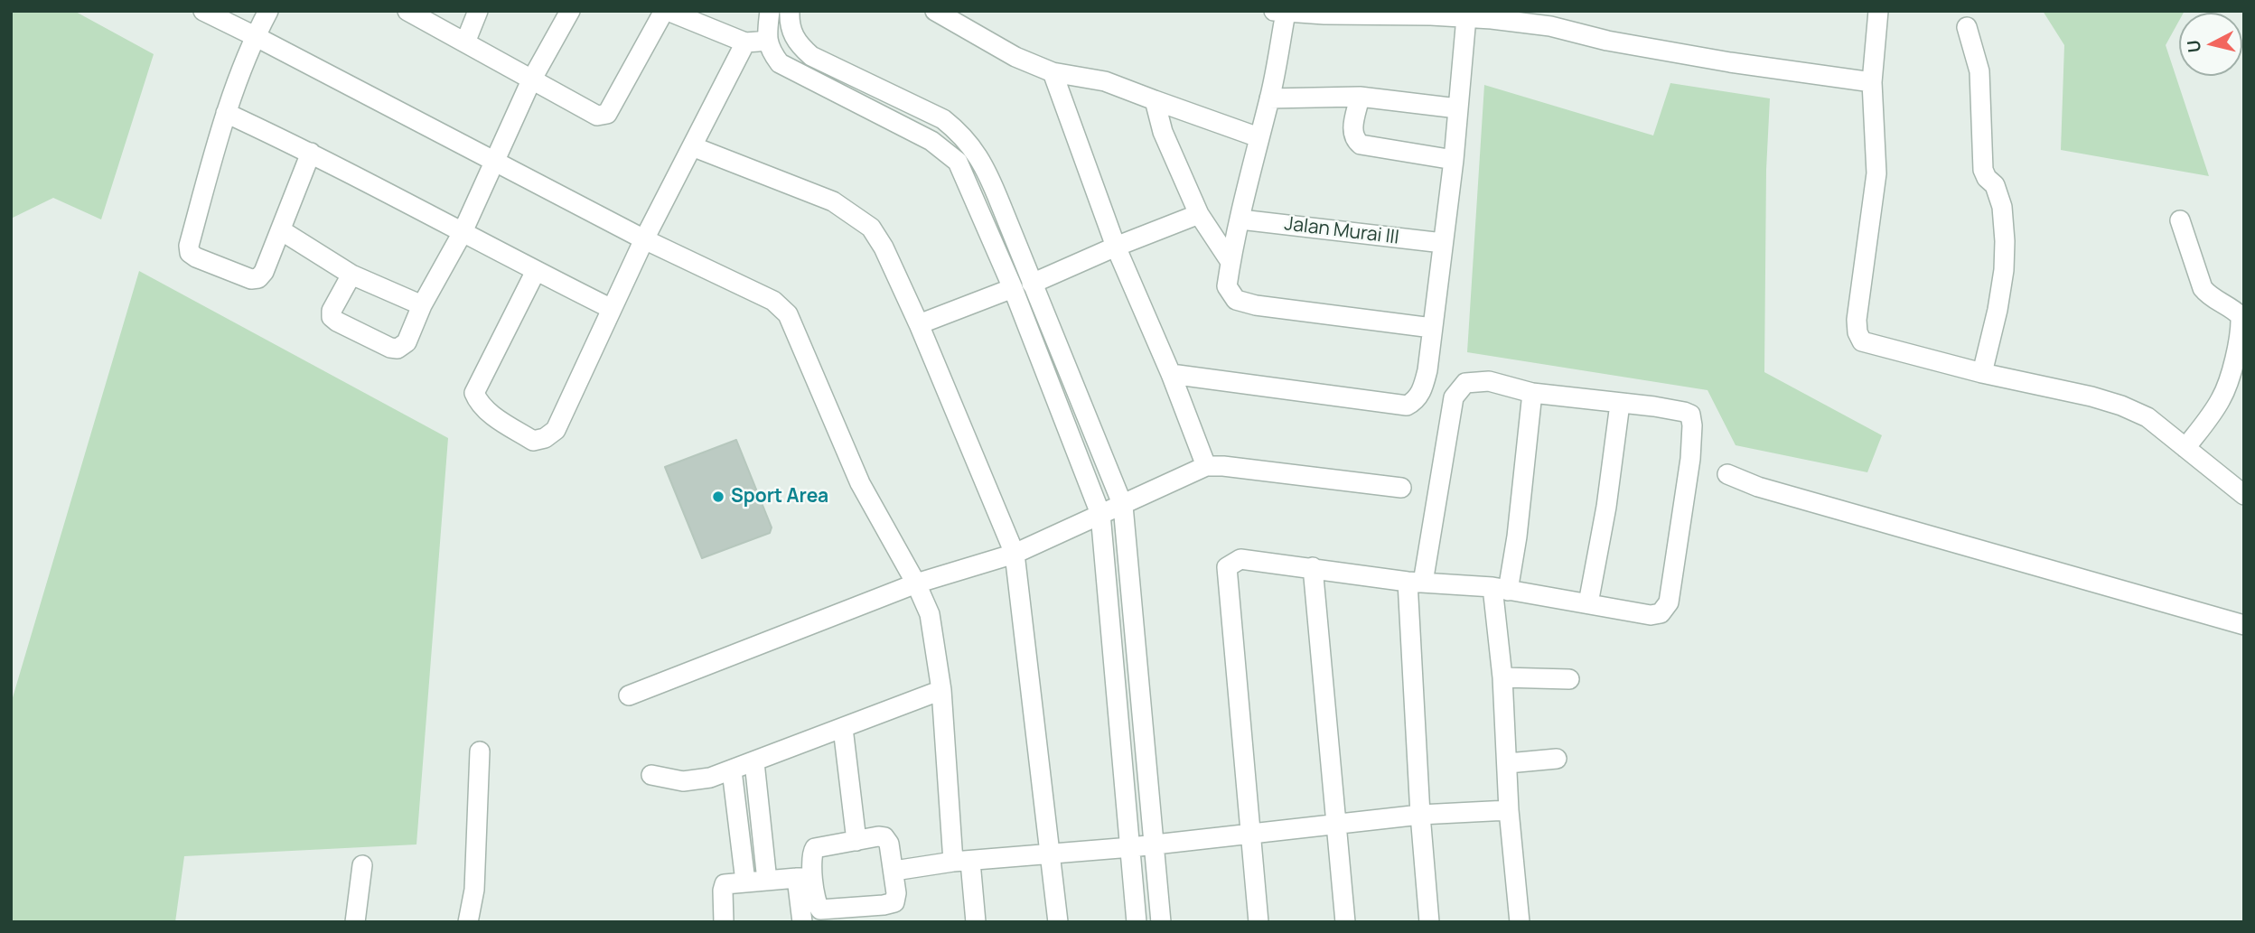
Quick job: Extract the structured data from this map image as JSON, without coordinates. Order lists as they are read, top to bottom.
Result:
{
  "streets": {
    "street": ["Jalan Murai III"]
  },
  "places": ["Sport Area"],
  "north": "left"
}
